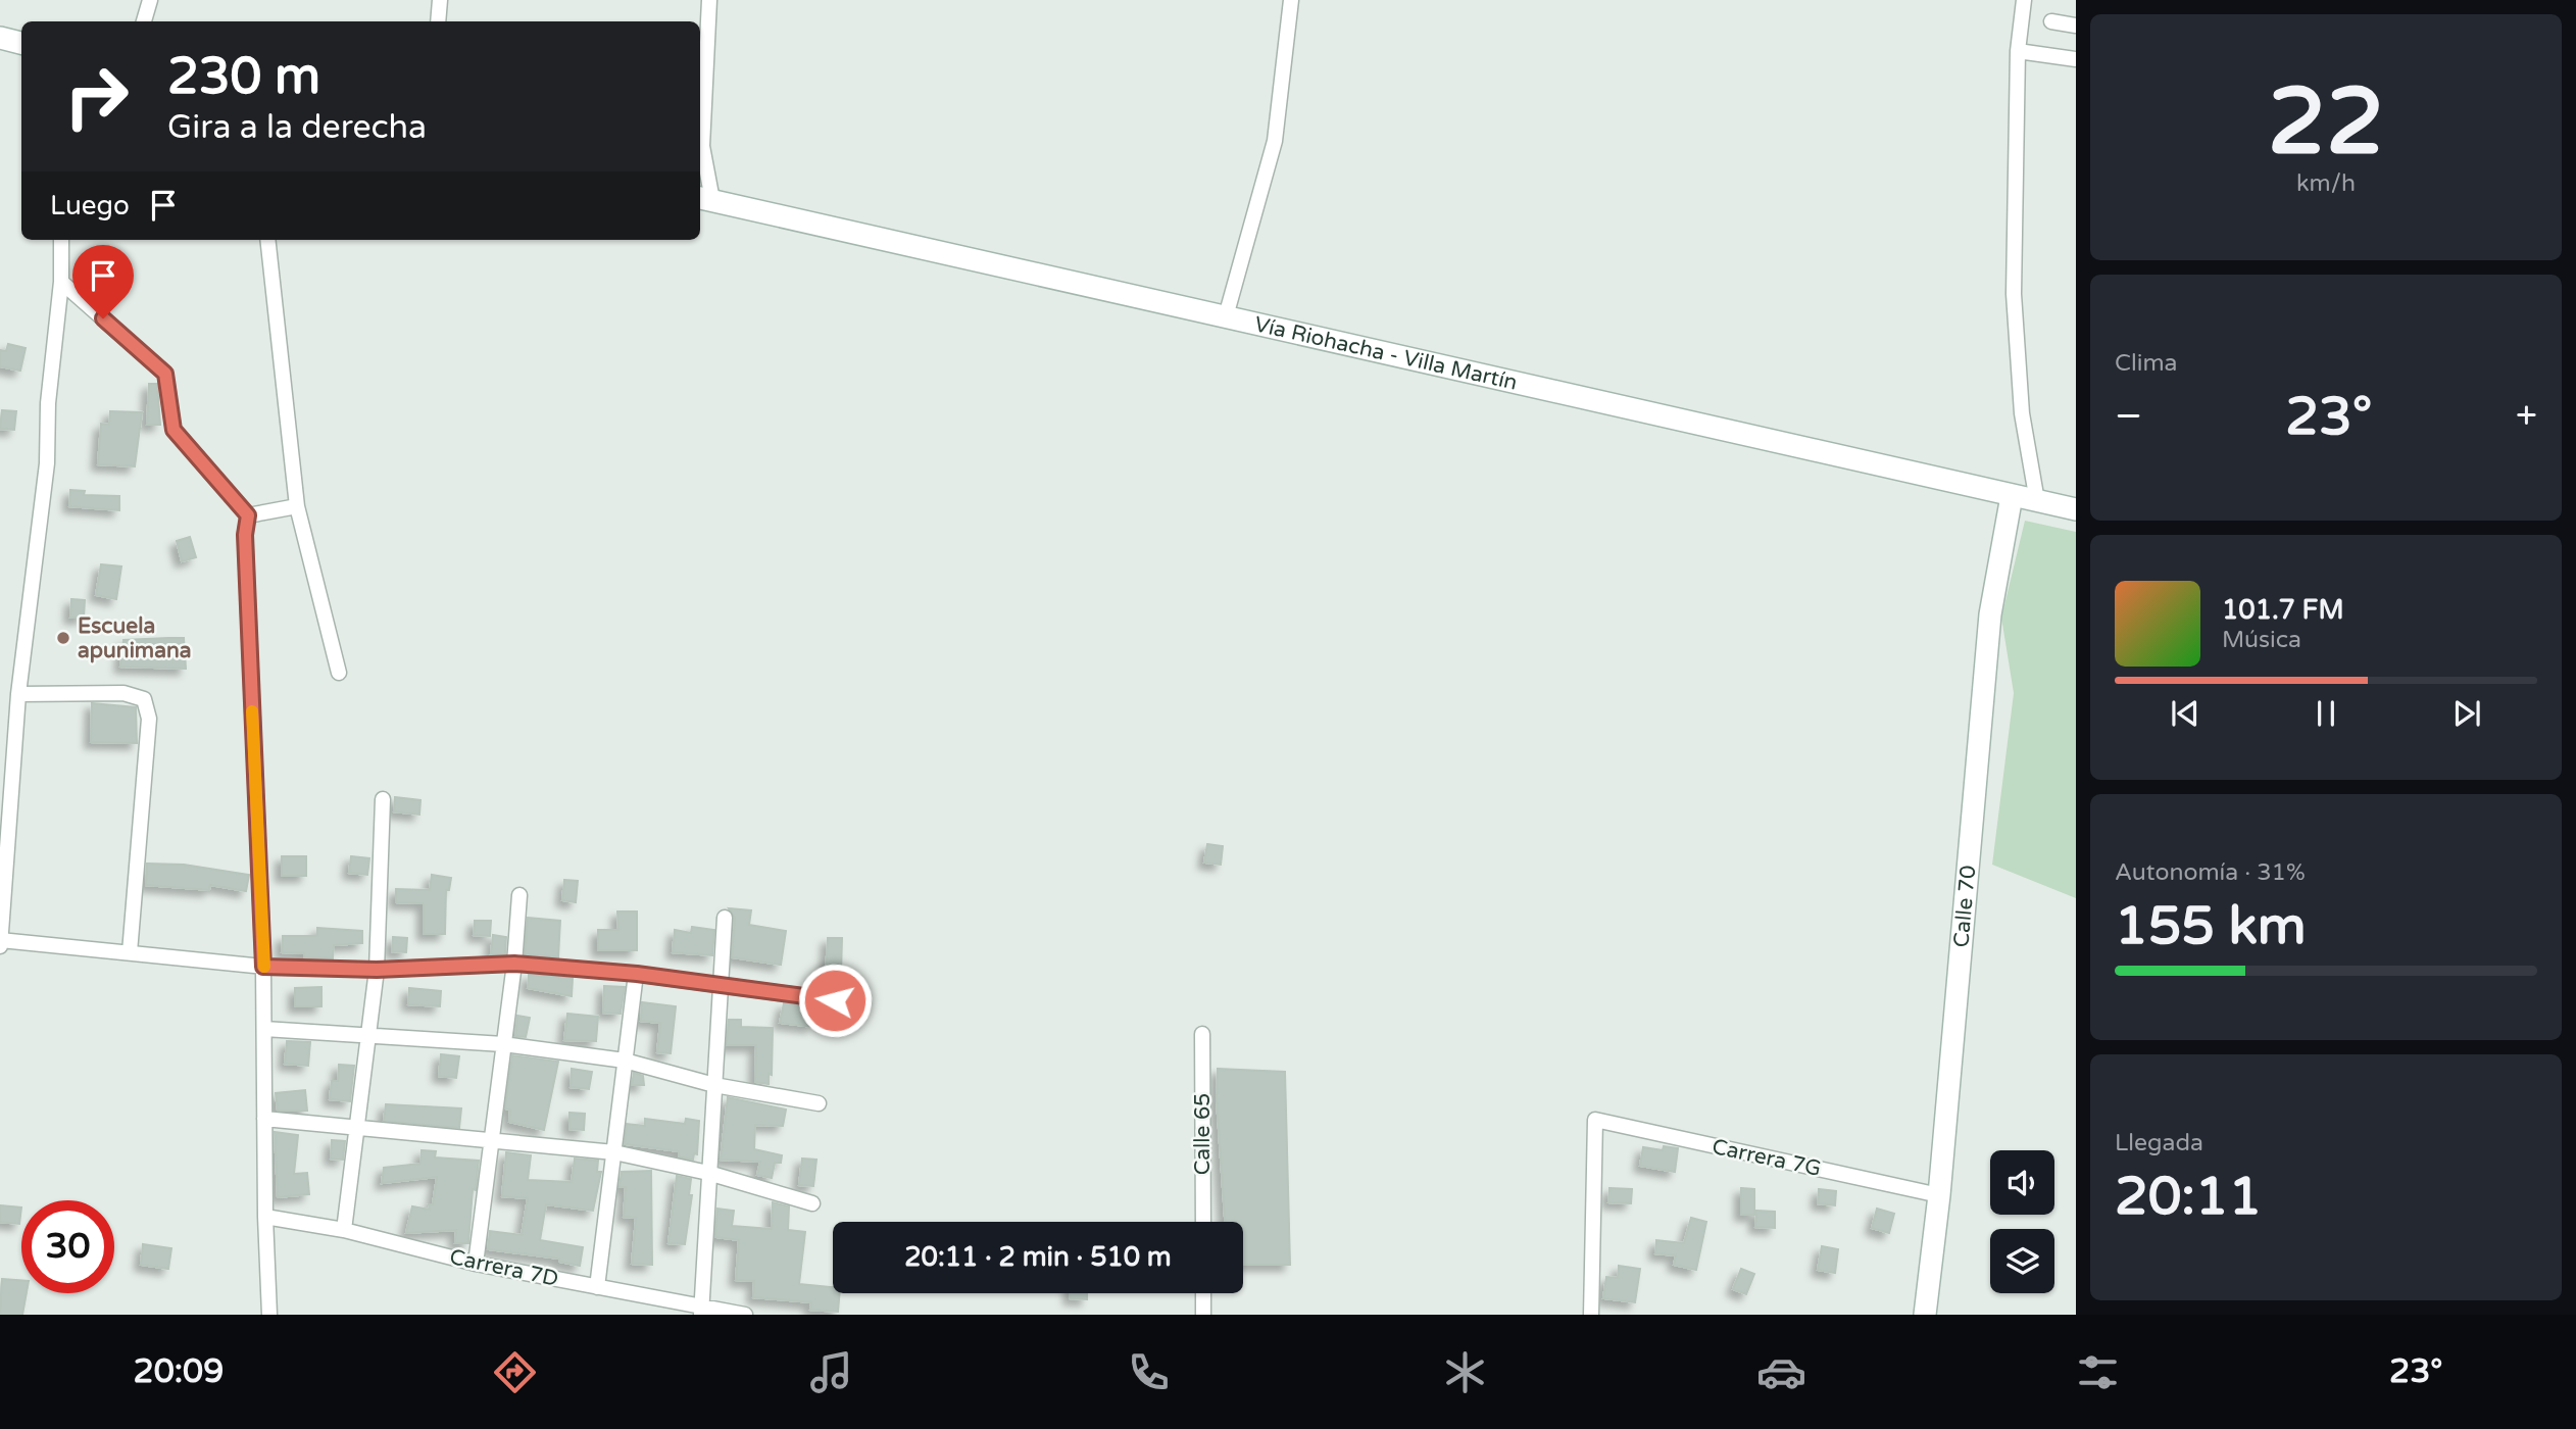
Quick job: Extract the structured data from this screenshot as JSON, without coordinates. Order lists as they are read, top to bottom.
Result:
{
  "streets": {
    "main road": ["Vía Riohacha - Villa Martín", "Calle 70"],
    "street": ["Calle 65", "Carrera 7G", "Carrera 7D"]
  },
  "crossings": [
    ["Vía Riohacha - Villa Martín", "Calle 70"],
    ["Calle 70", "Carrera 7G"]
  ],
  "places": ["Escuela apunimana"],
  "page": {
    "tile": [
      ["22", "km/h"],
      "Clima",
      ["Autonomía · 31%", "155 km"],
      ["Llegada", "20:11"]
    ],
    "turn": ["230 m", "Gira a la derecha"],
    "then": "Luego",
    "heat": ["−", "23°", "+"],
    "song": ["101.7 FM", "Música"],
    "limit": "30",
    "trip": "20:11 · 2 min · 510 m",
    "tabs": ["20:09", "23°"]
  }
}
